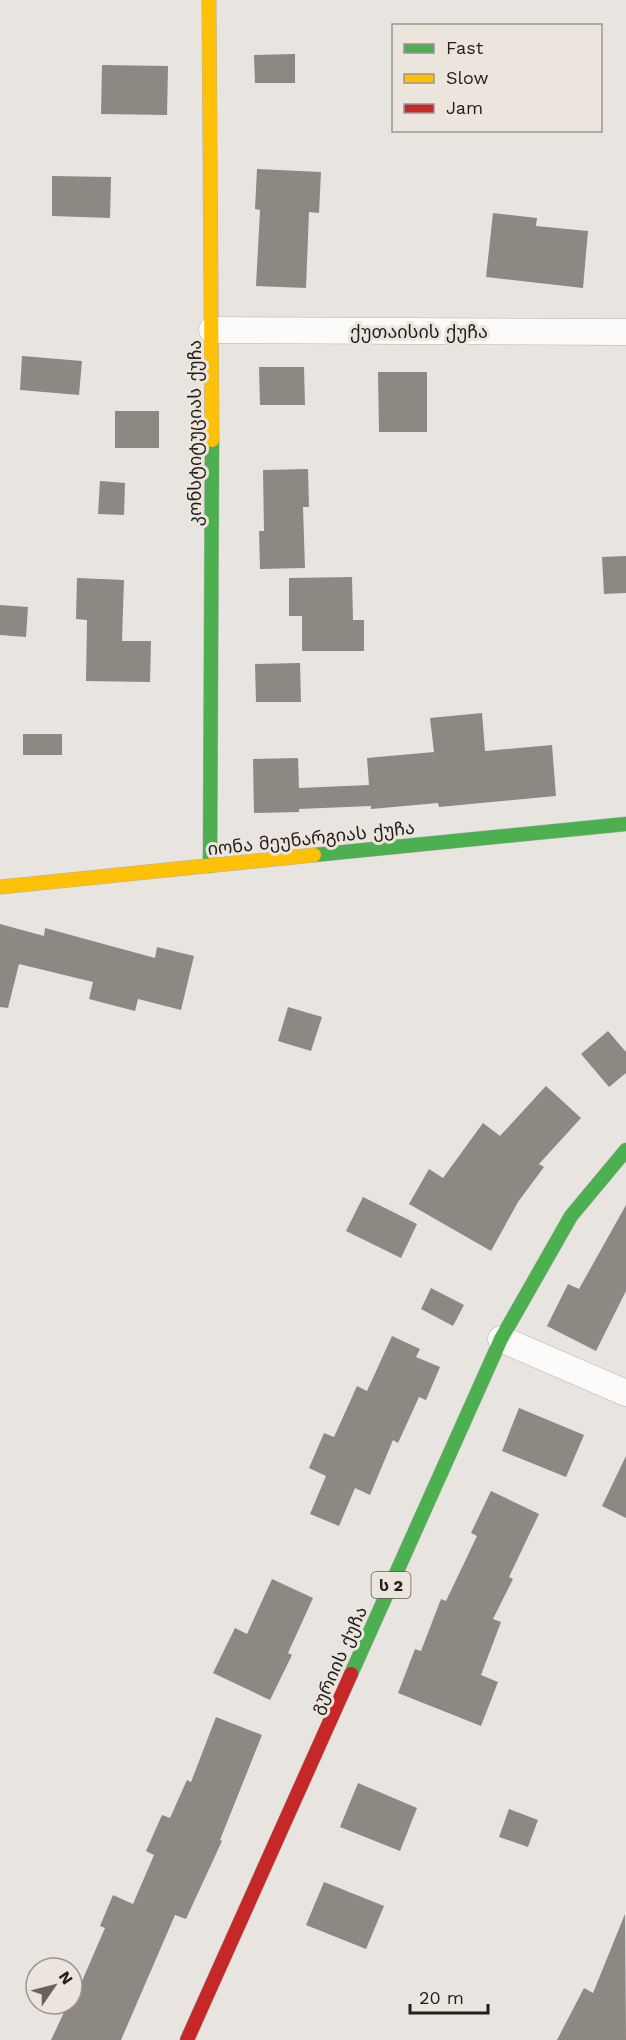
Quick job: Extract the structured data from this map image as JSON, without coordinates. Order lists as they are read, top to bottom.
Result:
{
  "streets": {
    "main road": [
      "კონსტიტუციას ქუჩა",
      "იონა მეუნარგიას ქუჩა",
      "ს 2",
      "გურიის ქუჩა"
    ],
    "street": ["ქუთაისის ქუჩა"]
  },
  "crossings": [
    ["ქუთაისის ქუჩა", "კონსტიტუციას ქუჩა"],
    ["კონსტიტუციას ქუჩა", "იონა მეუნარგიას ქუჩა"]
  ],
  "legend": ["Fast", "Slow", "Jam"],
  "scale_bar": "20 m",
  "north": "top right"
}
